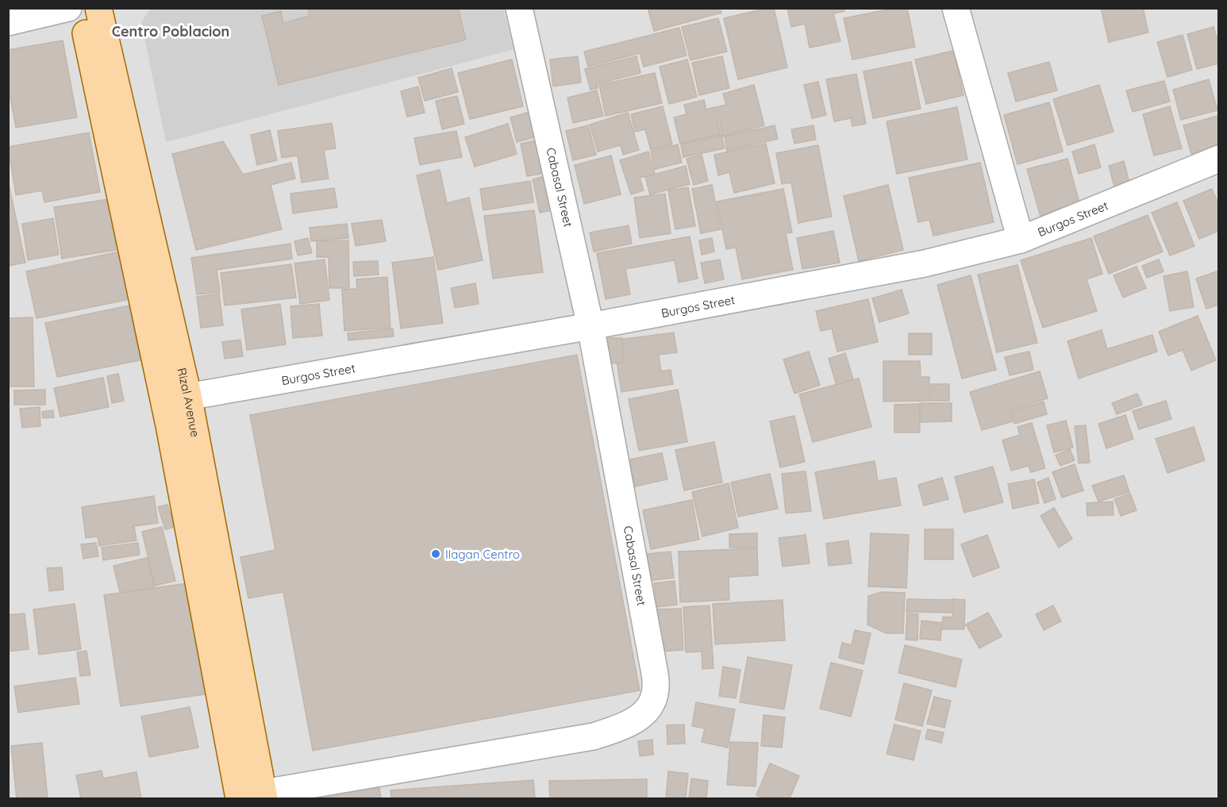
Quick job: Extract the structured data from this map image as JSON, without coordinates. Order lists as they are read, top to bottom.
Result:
{
  "streets": {
    "main road": ["Rizal Avenue"],
    "street": ["Cabasal Street", "Burgos Street"]
  },
  "crossings": [
    ["Cabasal Street", "Burgos Street"],
    ["Cabasal Street", "Rizal Avenue"],
    ["Burgos Street", "Rizal Avenue"]
  ],
  "districts": ["Centro Poblacion"],
  "places": ["Ilagan Centro"]
}
